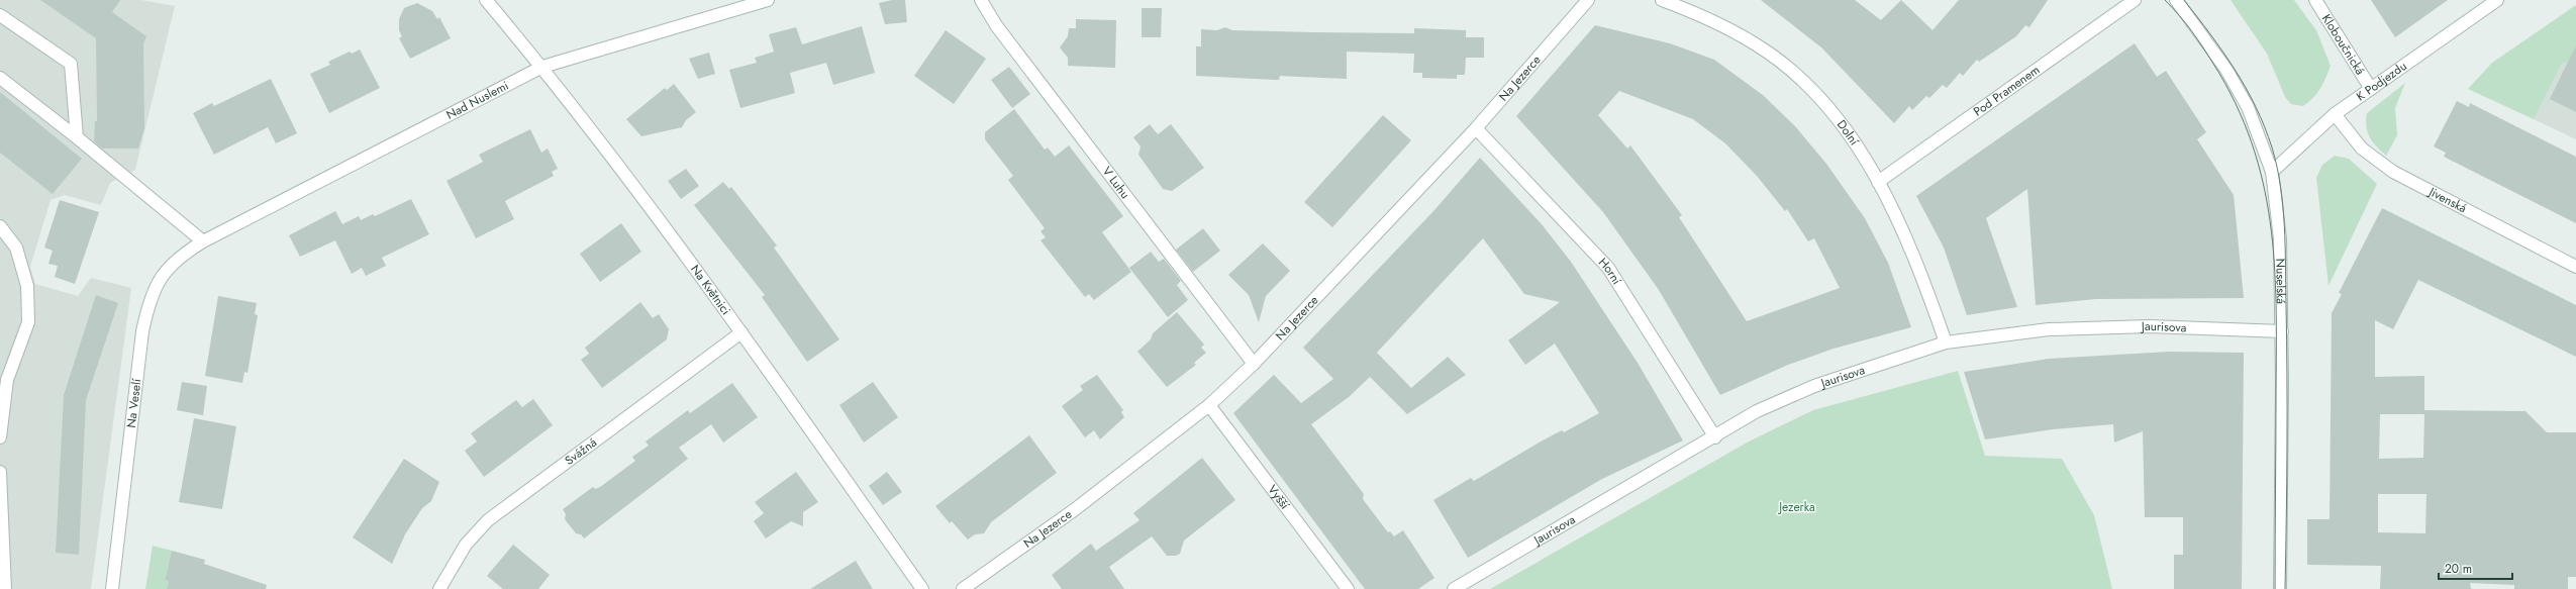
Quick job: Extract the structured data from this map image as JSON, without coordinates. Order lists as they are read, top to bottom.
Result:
{
  "streets": {
    "street": [
      "Kloboučnická",
      "Na Jezerce",
      "K Podjezdu",
      "Pod Pramenem",
      "Nad Nuslemi",
      "Dolní",
      "V Luhu",
      "Jivenská",
      "Horní",
      "Nuselská",
      "Na Květnici",
      "Jaurisova",
      "Na Veselí",
      "Svážná",
      "Vyšší"
    ]
  },
  "crossings": [
    ["Kloboučnická", "K Podjezdu"],
    ["Na Jezerce", "V Luhu"],
    ["Na Jezerce", "Horní"],
    ["Na Jezerce", "Vyšší"],
    ["K Podjezdu", "Jivenská"],
    ["K Podjezdu", "Nuselská"],
    ["Pod Pramenem", "Dolní"],
    ["Nad Nuslemi", "Na Květnici"],
    ["Nad Nuslemi", "Na Veselí"],
    ["Dolní", "Jaurisova"],
    ["Horní", "Jaurisova"],
    ["Nuselská", "Jaurisova"],
    ["Na Květnici", "Svážná"]
  ],
  "parks": ["Jezerka"],
  "scale_bar": "20 m"
}
